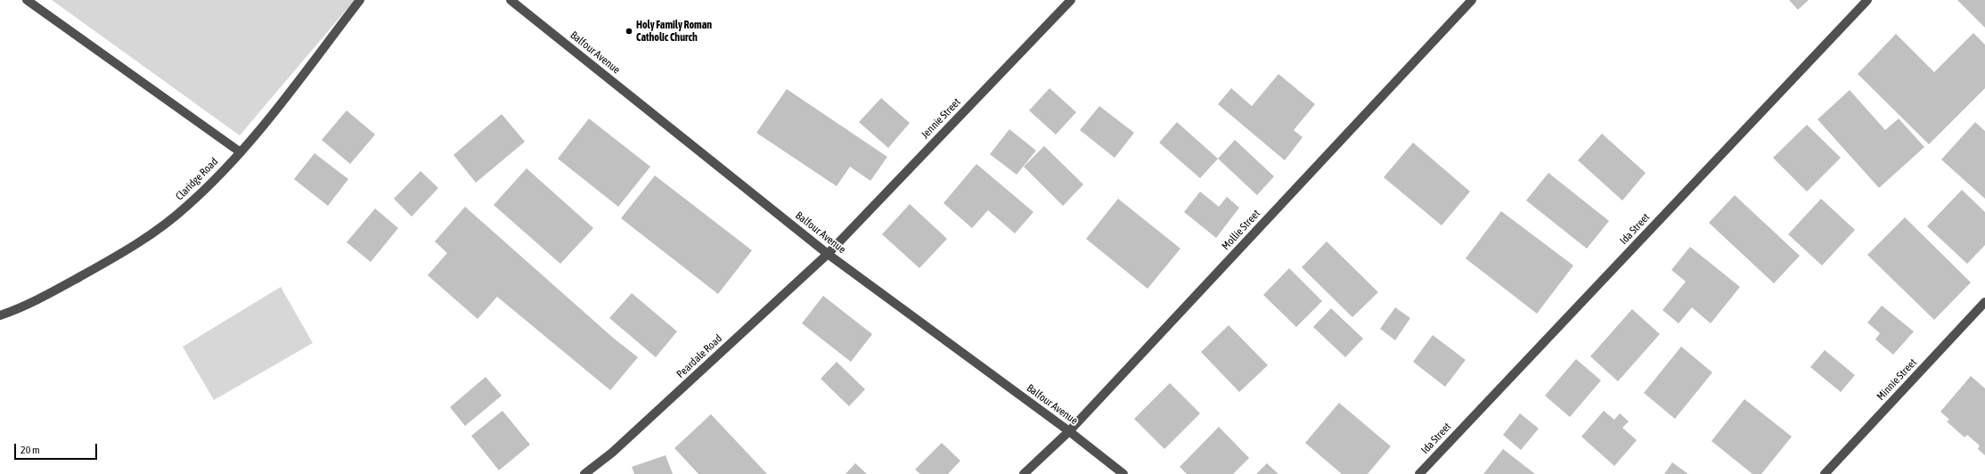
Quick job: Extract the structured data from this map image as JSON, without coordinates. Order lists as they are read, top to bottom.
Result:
{
  "streets": {
    "street": [
      "Balfour Avenue",
      "Jennie Street",
      "Claridge Road",
      "Ida Street",
      "Mollie Street",
      "Peardale Road",
      "Minnie Street"
    ]
  },
  "crossings": [
    ["Balfour Avenue", "Jennie Street"],
    ["Balfour Avenue", "Mollie Street"],
    ["Balfour Avenue", "Peardale Road"],
    ["Jennie Street", "Peardale Road"]
  ],
  "places": ["Holy Family Roman Catholic Church"],
  "scale_bar": "20 m"
}
